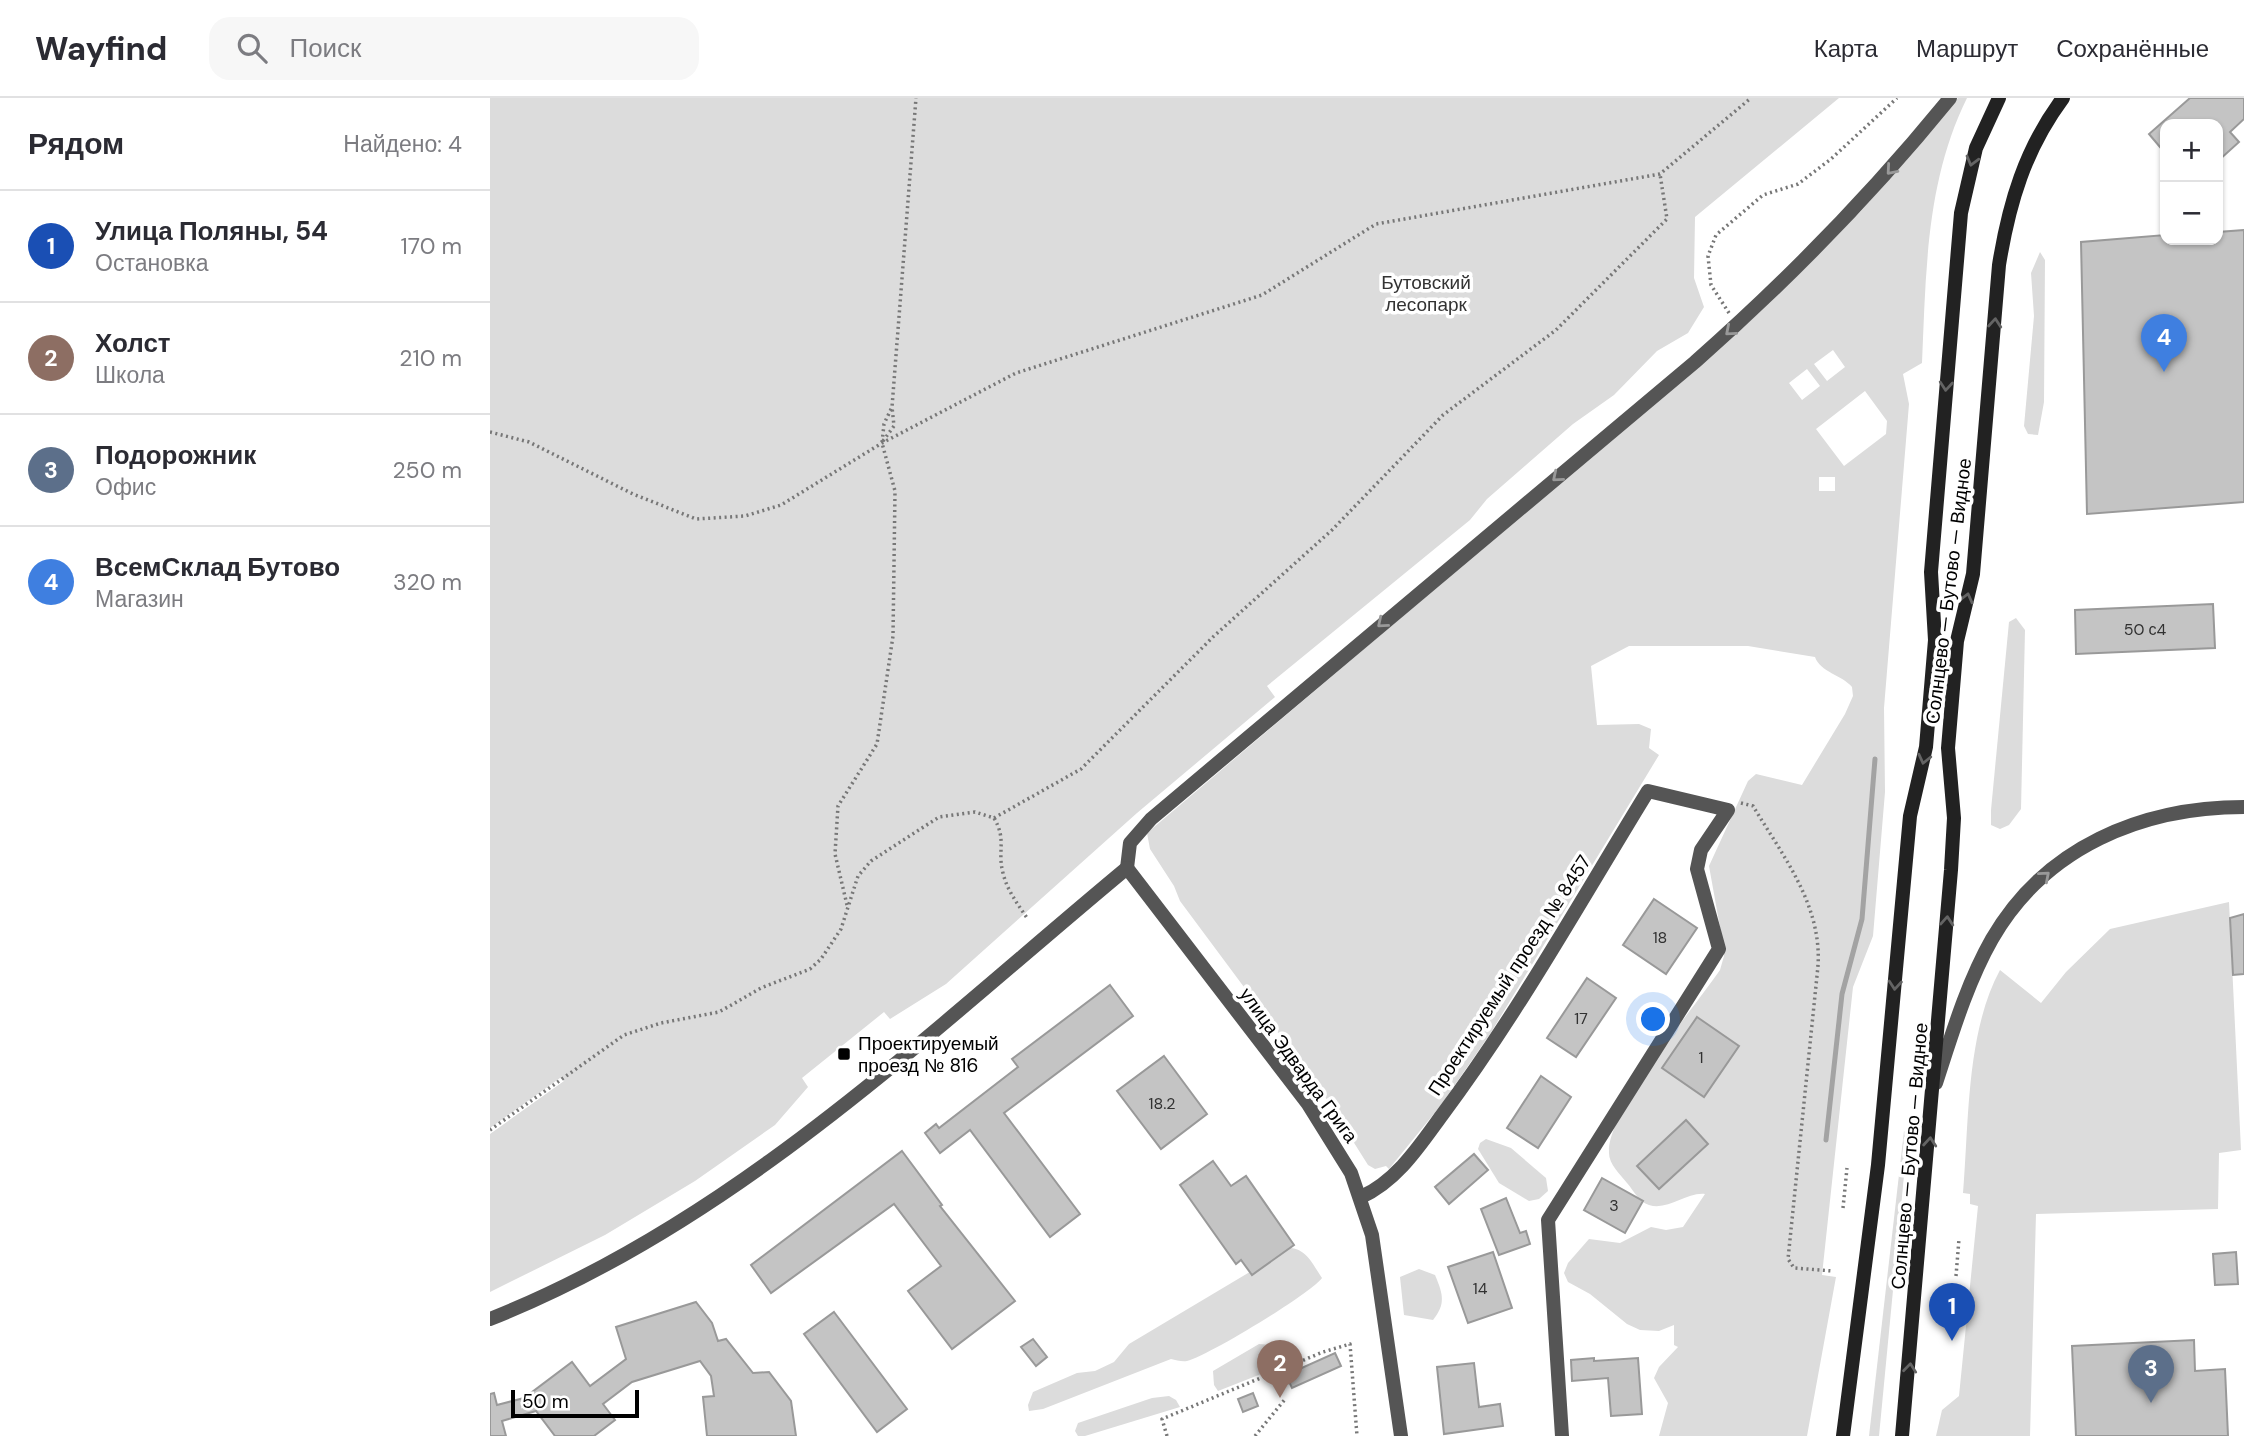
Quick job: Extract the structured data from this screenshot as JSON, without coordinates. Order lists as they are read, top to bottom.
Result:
{
  "streets": {
    "main road": ["Солнцево — Бутово — Видное"],
    "street": ["Проектируемый проезд № 8457", "улица Эдварда Грига"]
  },
  "crossings": [
    ["Проектируемый проезд № 8457", "улица Эдварда Грига"]
  ],
  "parks": ["Бутовский лесопарк"],
  "places": {
    "transit": ["Проектируемый проезд № 816"]
  },
  "house_numbers": [
    "50 с4",
    "18",
    "17",
    "1",
    "18.2",
    "3",
    "14"
  ],
  "scale_bar": "50 m",
  "page": {
    "header": "Wayfind",
    "search": "Поиск",
    "nav": ["Карта", "Маршрут", "Сохранённые"],
    "heading": ["Рядом", "Найдено: 4"],
    "map_buttons": ["+", "−"],
    "list": [
      {
        "mark": "1",
        "name": "Улица Поляны, 54",
        "note": "Остановка",
        "value": "170 m"
      },
      {
        "mark": "2",
        "name": "Холст",
        "note": "Школа",
        "value": "210 m"
      },
      {
        "mark": "3",
        "name": "Подорожник",
        "note": "Офис",
        "value": "250 m"
      },
      {
        "mark": "4",
        "name": "ВсемСклад Бутово",
        "note": "Магазин",
        "value": "320 m"
      }
    ],
    "pins": [
      "4",
      "1",
      "2",
      "3"
    ],
    "scale": "50 m"
  }
}
